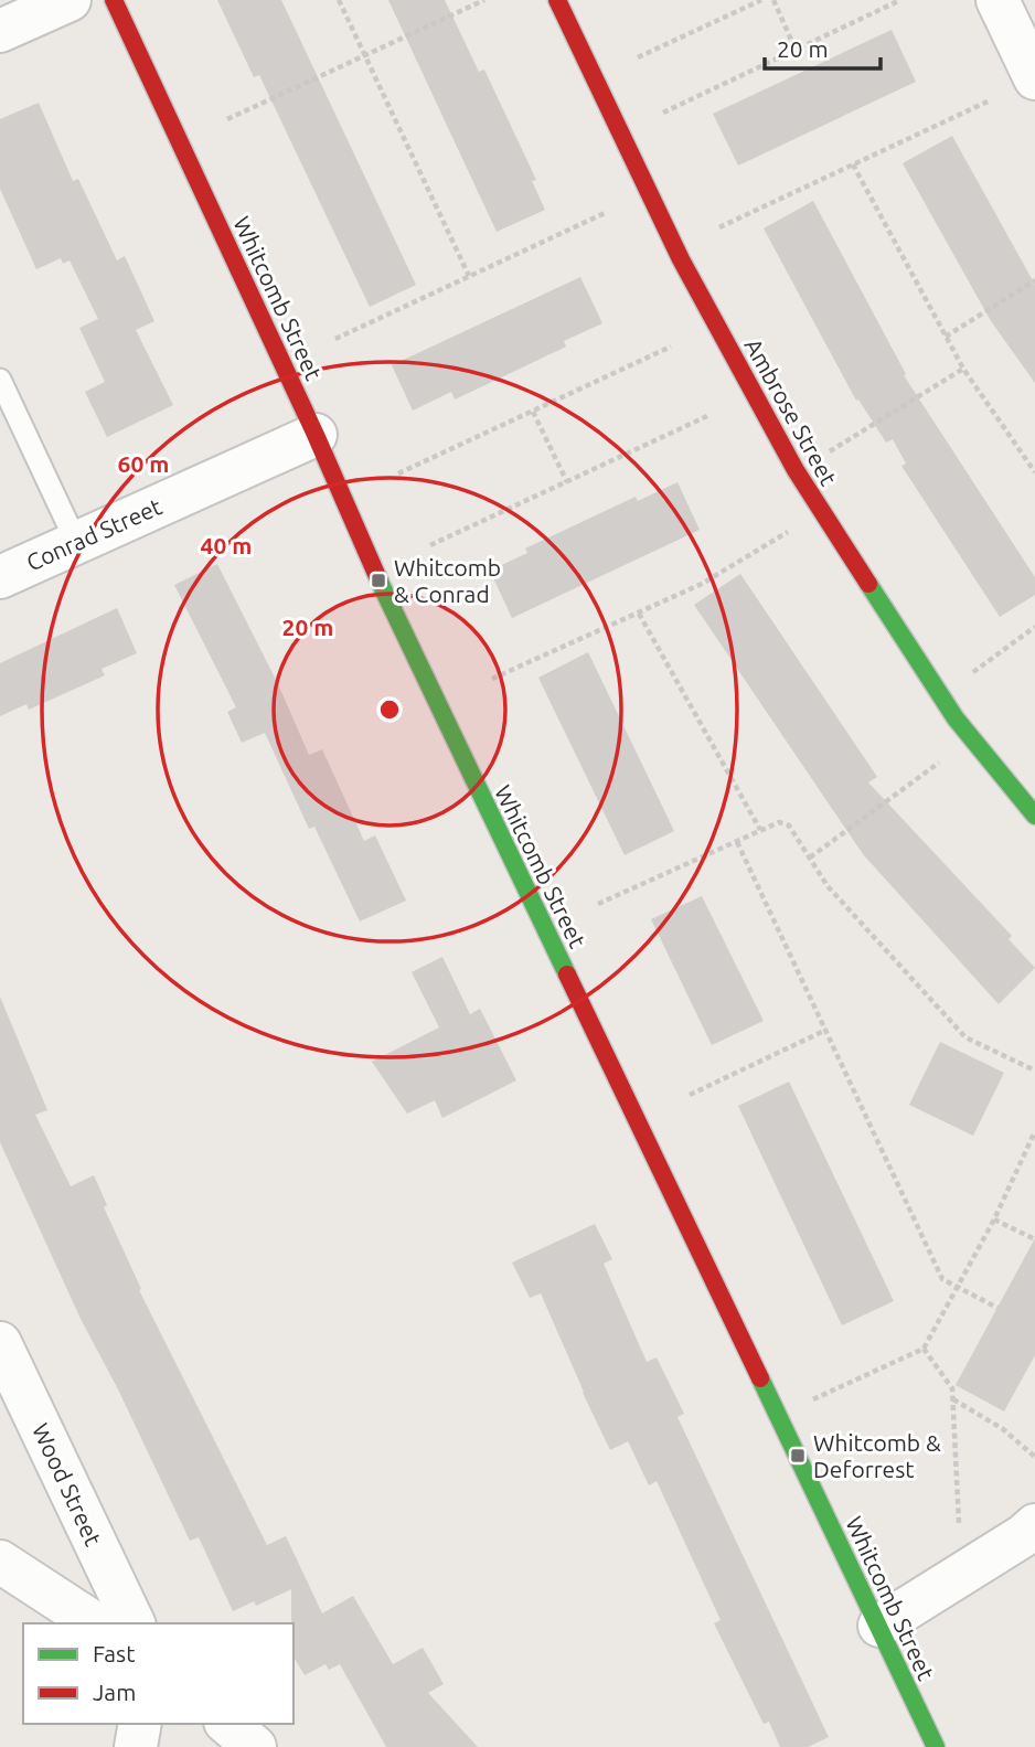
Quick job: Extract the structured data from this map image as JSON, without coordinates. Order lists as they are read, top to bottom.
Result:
{
  "streets": {
    "street": [
      "Whitcomb Street",
      "Ambrose Street",
      "Conrad Street",
      "Wood Street"
    ]
  },
  "crossings": [
    ["Whitcomb Street", "Conrad Street"]
  ],
  "places": {
    "transit": ["Whitcomb & Conrad", "Whitcomb & Deforrest"]
  },
  "legend": ["Fast", "Jam"],
  "scale_bar": "20 m",
  "rings": ["60 m", "40 m", "20 m"]
}
